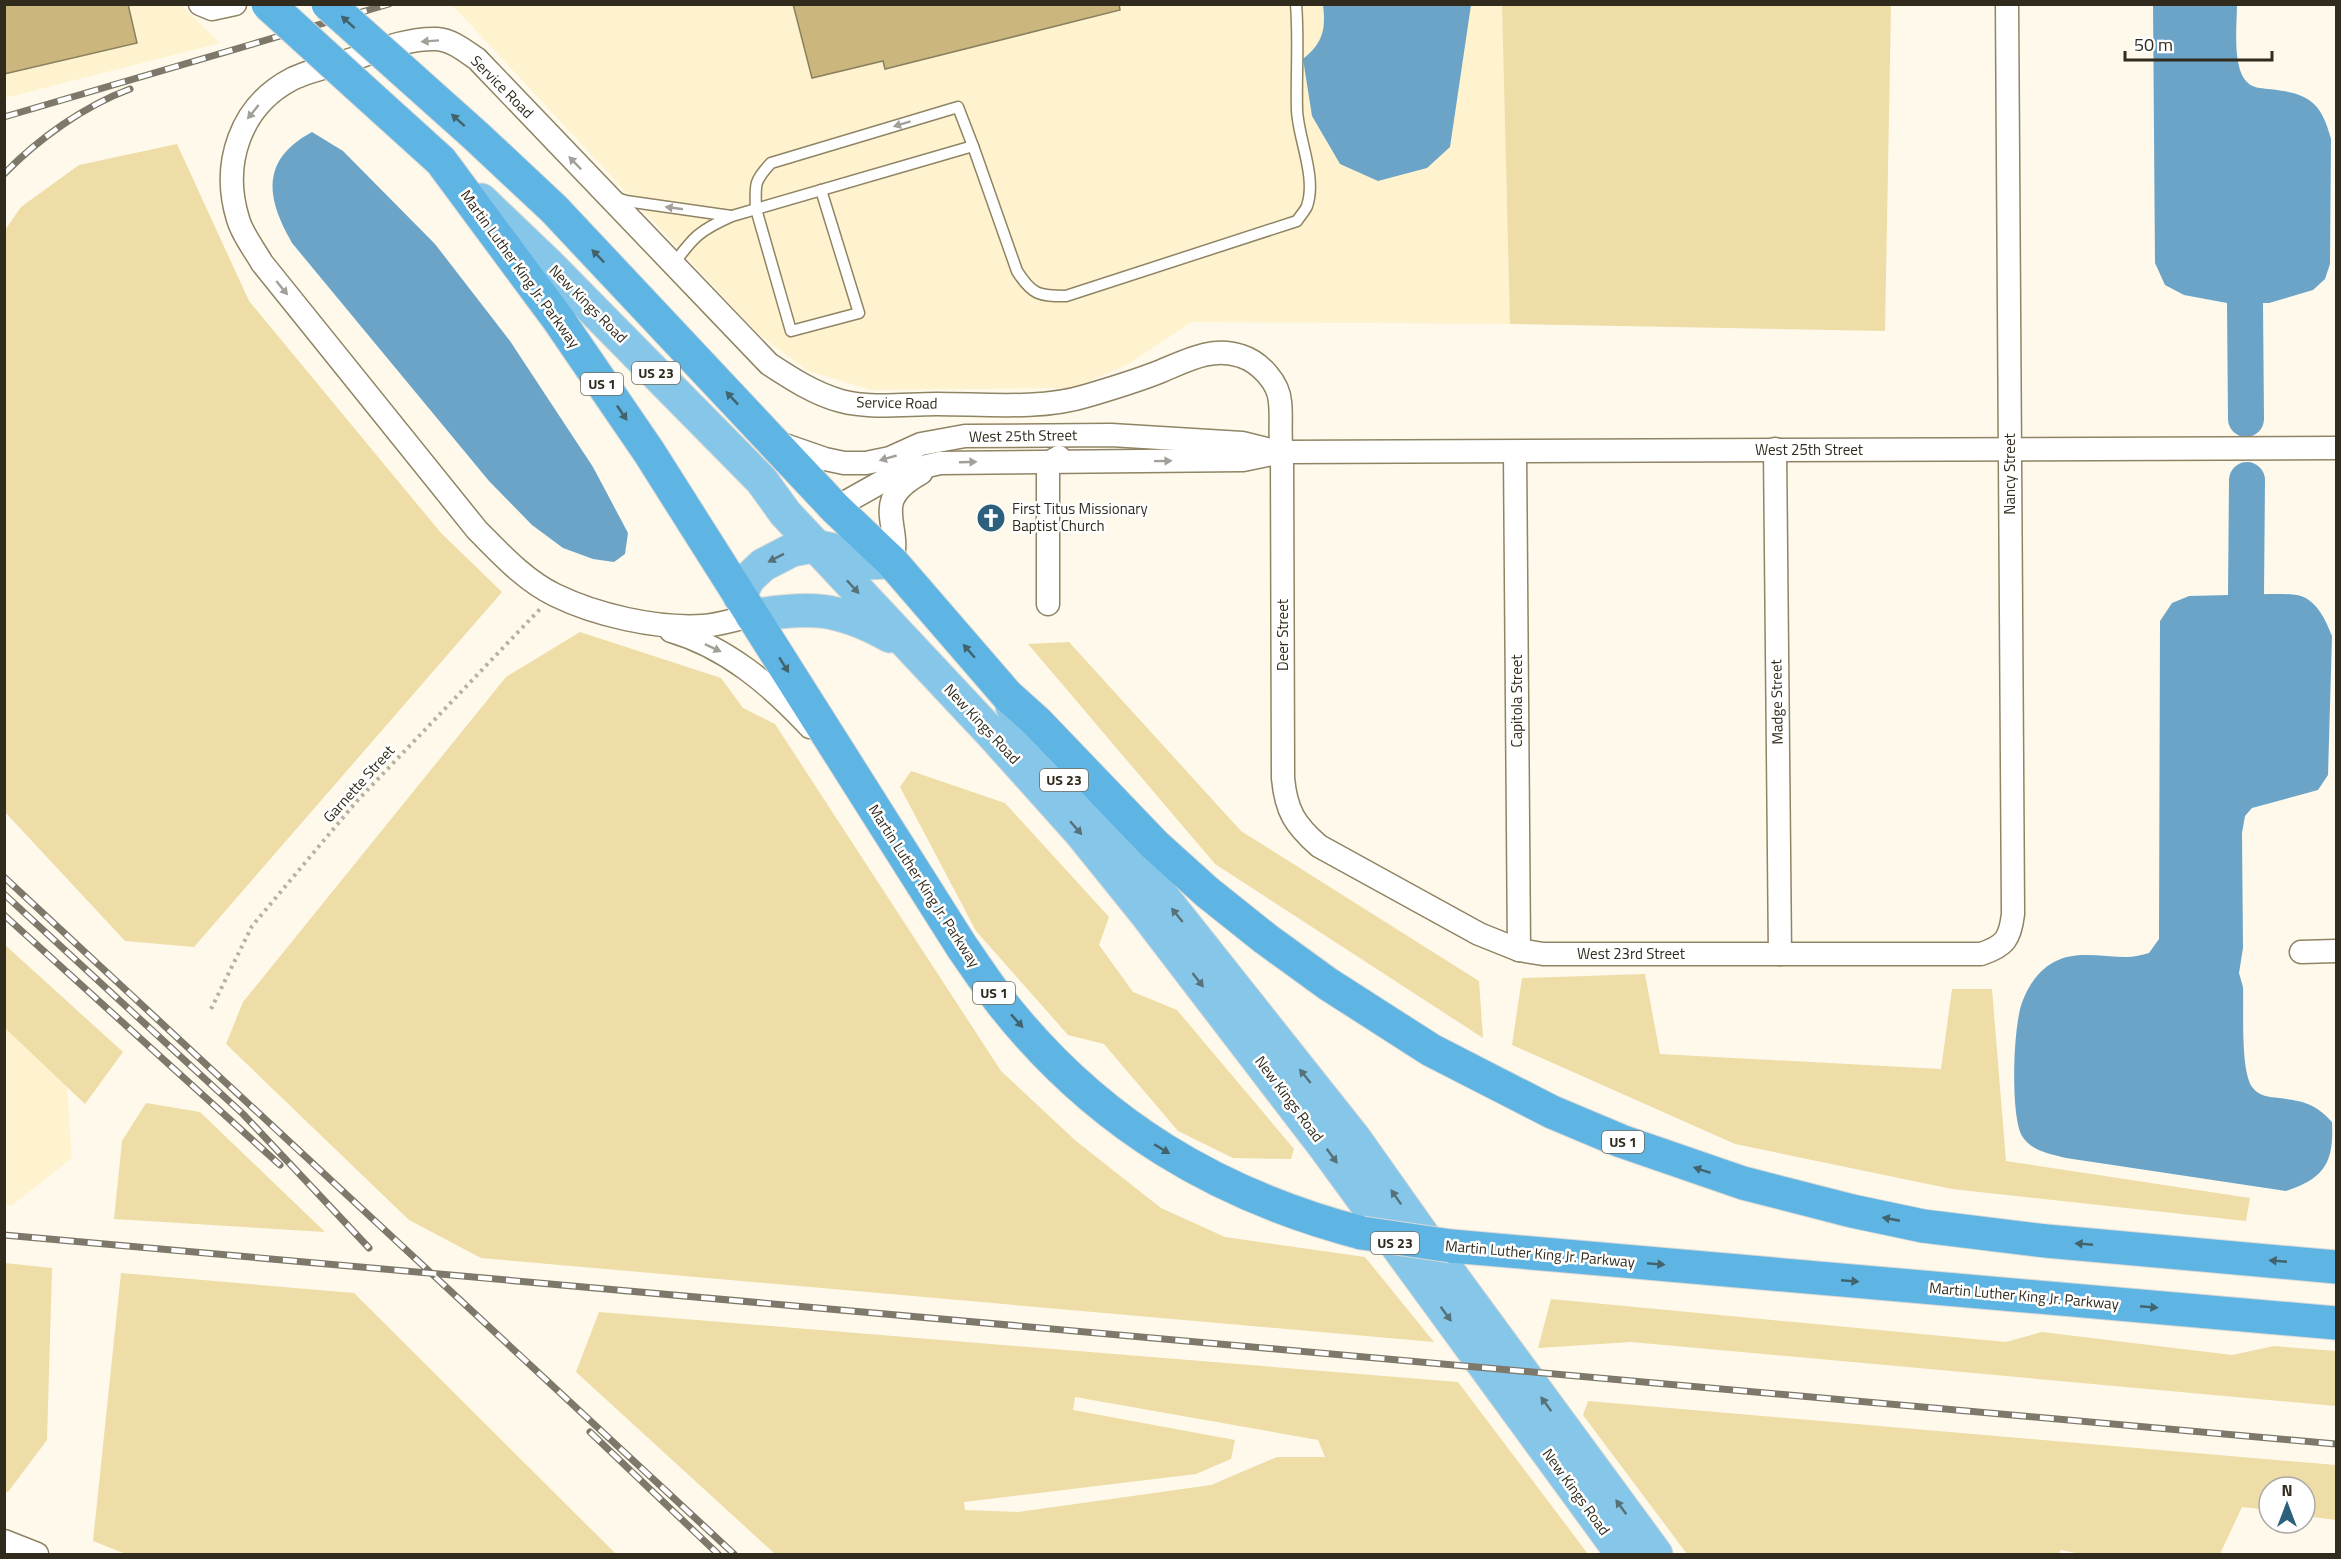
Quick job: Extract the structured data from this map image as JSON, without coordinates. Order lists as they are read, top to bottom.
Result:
{
  "streets": {
    "highway": ["Martin Luther King Jr. Parkway", "New Kings Road", "US 1"],
    "main road": ["US 23"],
    "street": [
      "Service Road",
      "West 25th Street",
      "Nancy Street",
      "Deer Street",
      "Capitola Street",
      "Madge Street",
      "West 23rd Street"
    ],
    "path": ["Garnette Street"]
  },
  "crossings": [
    ["Service Road", "Martin Luther King Jr. Parkway"],
    ["Service Road", "West 25th Street"],
    ["Service Road", "Deer Street"],
    ["Service Road", "Garnette Street"],
    ["Martin Luther King Jr. Parkway", "New Kings Road"],
    ["New Kings Road", "US 1"],
    ["New Kings Road", "West 25th Street"],
    ["West 25th Street", "Nancy Street"],
    ["West 25th Street", "Deer Street"],
    ["West 25th Street", "Capitola Street"],
    ["West 25th Street", "Madge Street"],
    ["Nancy Street", "West 23rd Street"],
    ["Deer Street", "West 23rd Street"],
    ["Capitola Street", "West 23rd Street"],
    ["Madge Street", "West 23rd Street"]
  ],
  "places": {
    "church": ["First Titus Missionary Baptist Church"]
  },
  "scale_bar": "50 m",
  "north": "top"
}
